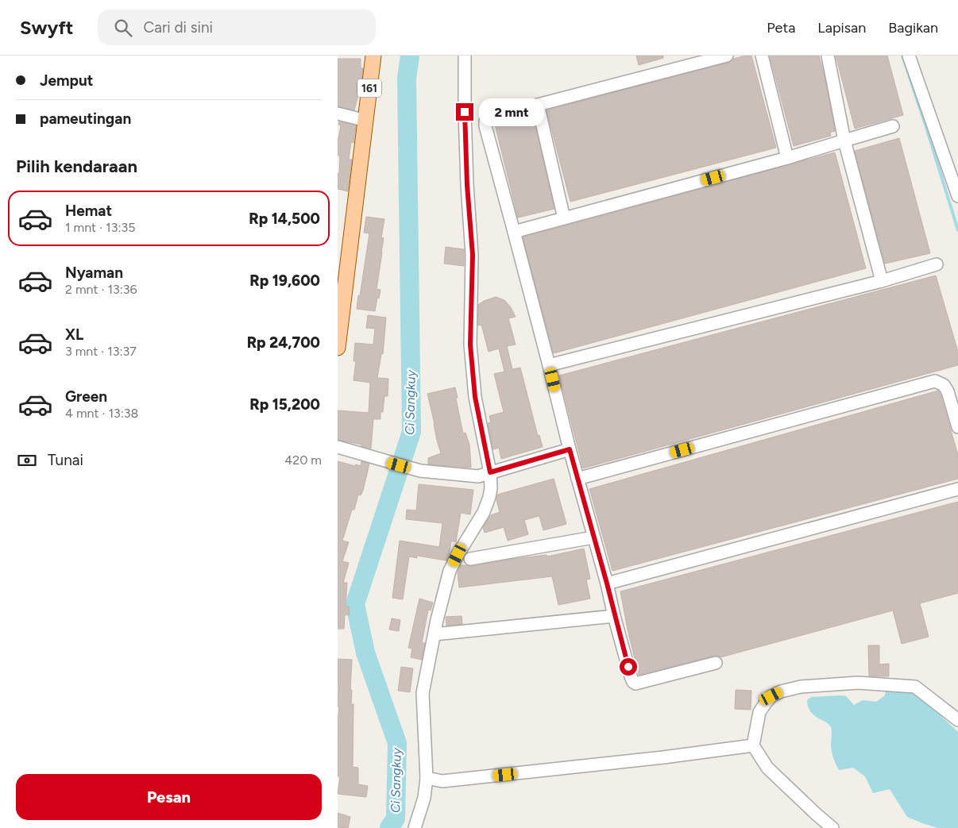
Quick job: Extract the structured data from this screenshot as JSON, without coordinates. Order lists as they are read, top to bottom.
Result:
{
  "streets": {
    "main road": ["161"]
  },
  "water": ["Ci Sangkuy"],
  "page": {
    "header": "Swyft",
    "search": "Cari di sini",
    "nav": ["Peta", "Lapisan", "Bagikan"],
    "banner": ["Jemput", "pameutingan"],
    "bubble": "2 mnt",
    "heading": "Pilih kendaraan",
    "list": [
      {
        "name": "Hemat",
        "note": "1 mnt · 13:35",
        "value": "Rp 14,500"
      },
      {
        "name": "Nyaman",
        "note": "2 mnt · 13:36",
        "value": "Rp 19,600"
      },
      {
        "name": "XL",
        "note": "3 mnt · 13:37",
        "value": "Rp 24,700"
      },
      {
        "name": "Green",
        "note": "4 mnt · 13:38",
        "value": "Rp 15,200"
      }
    ],
    "pay": ["Tunai", "420 m"],
    "buttons": "Pesan"
  }
}
